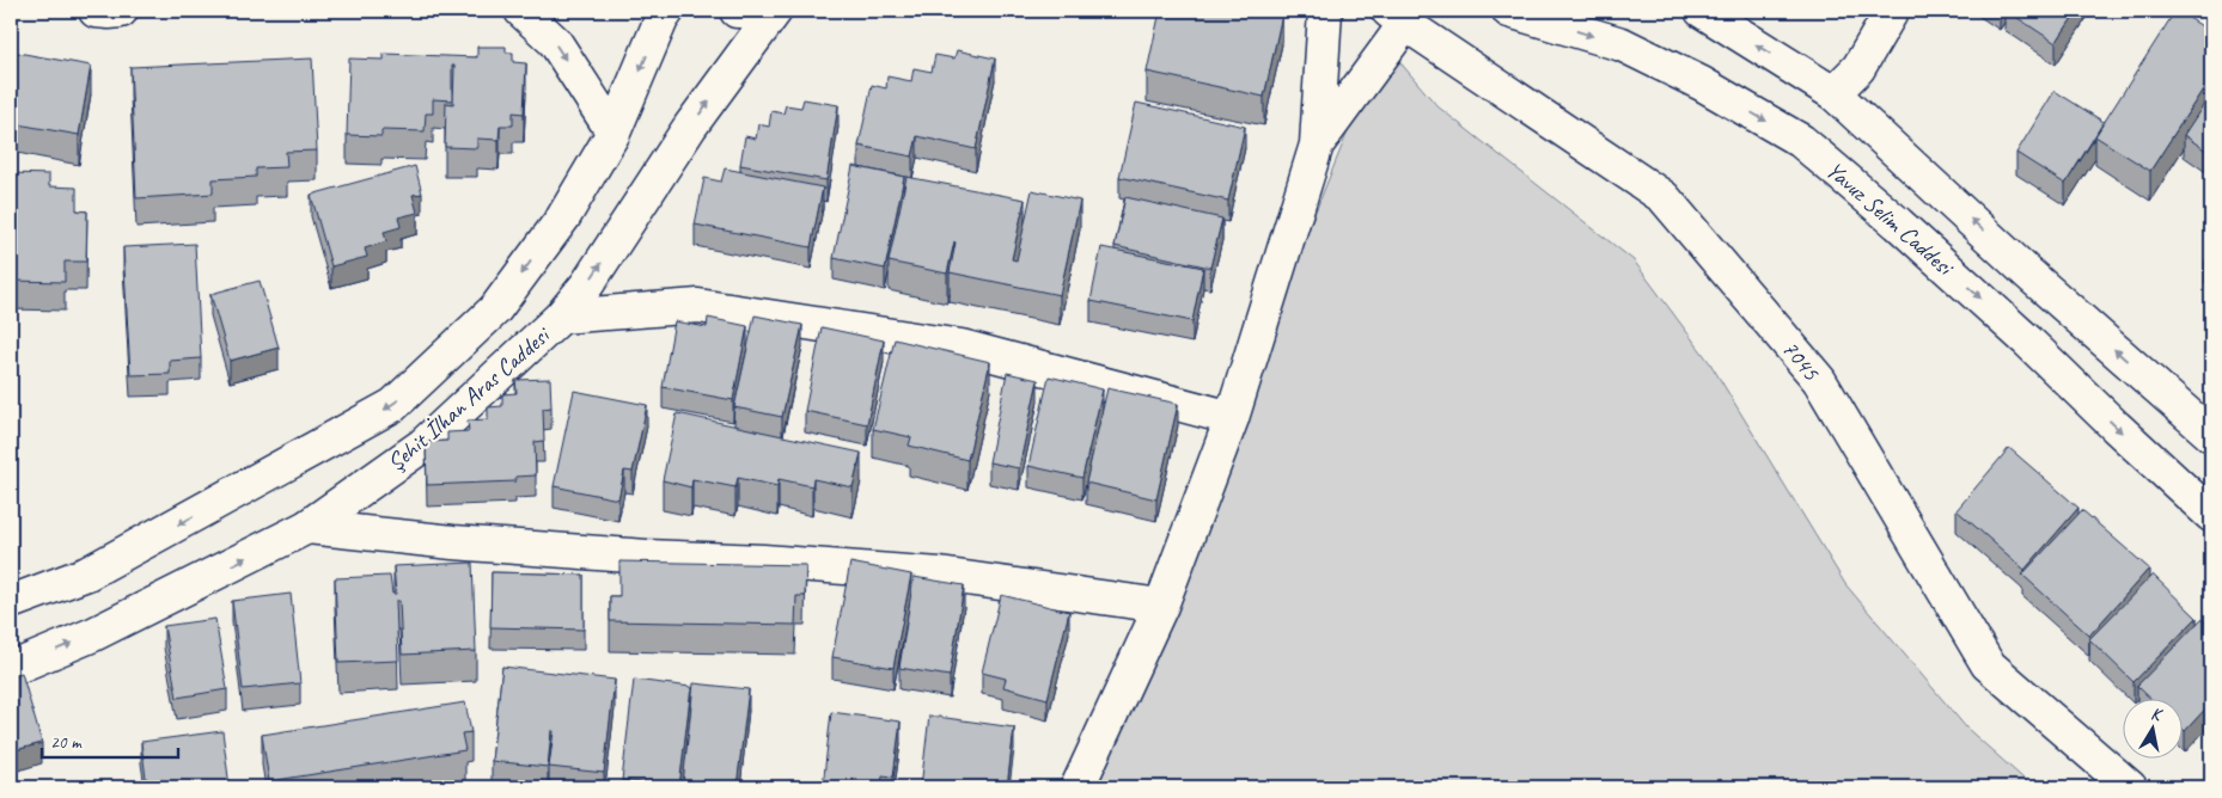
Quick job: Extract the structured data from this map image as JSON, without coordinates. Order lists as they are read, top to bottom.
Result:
{
  "streets": {
    "main road": ["Yavuz Selim Caddesi", "7045", "Şehit İlhan Aras Caddesi"]
  },
  "scale_bar": "20 m",
  "north": "top"
}
